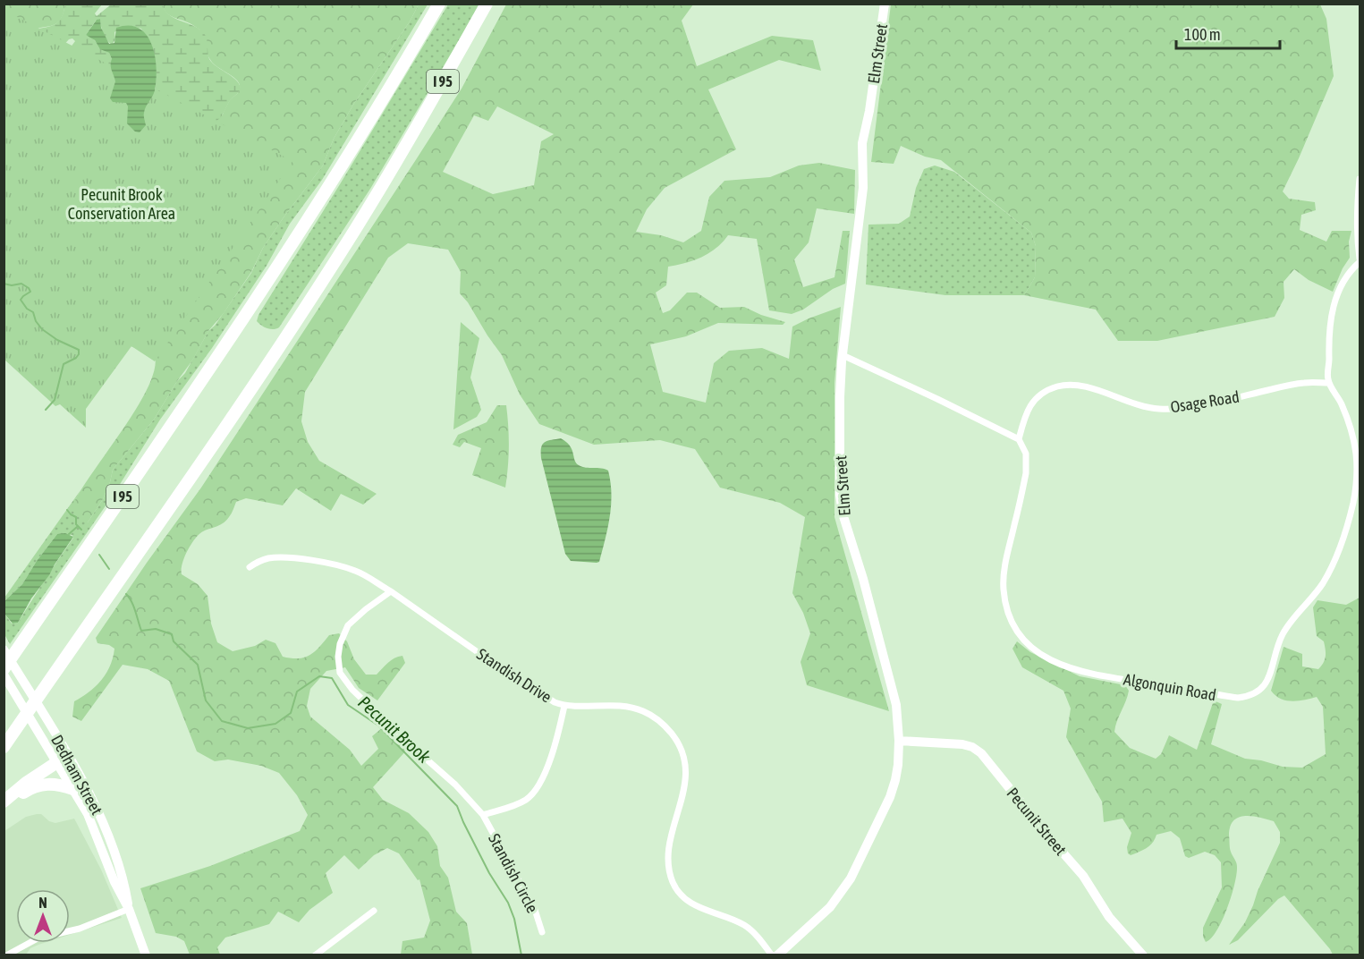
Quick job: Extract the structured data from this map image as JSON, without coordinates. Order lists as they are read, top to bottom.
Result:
{
  "streets": {
    "highway": ["I 95"],
    "street": [
      "Elm Street",
      "Osage Road",
      "Standish Drive",
      "Algonquin Road",
      "Dedham Street",
      "Pecunit Street",
      "Standish Circle"
    ]
  },
  "crossings": [
    ["Elm Street", "Pecunit Street"],
    ["Osage Road", "Algonquin Road"]
  ],
  "water": ["Pecunit Brook"],
  "parks": ["Pecunit Brook Conservation Area"],
  "scale_bar": "100 m",
  "north": "top"
}
